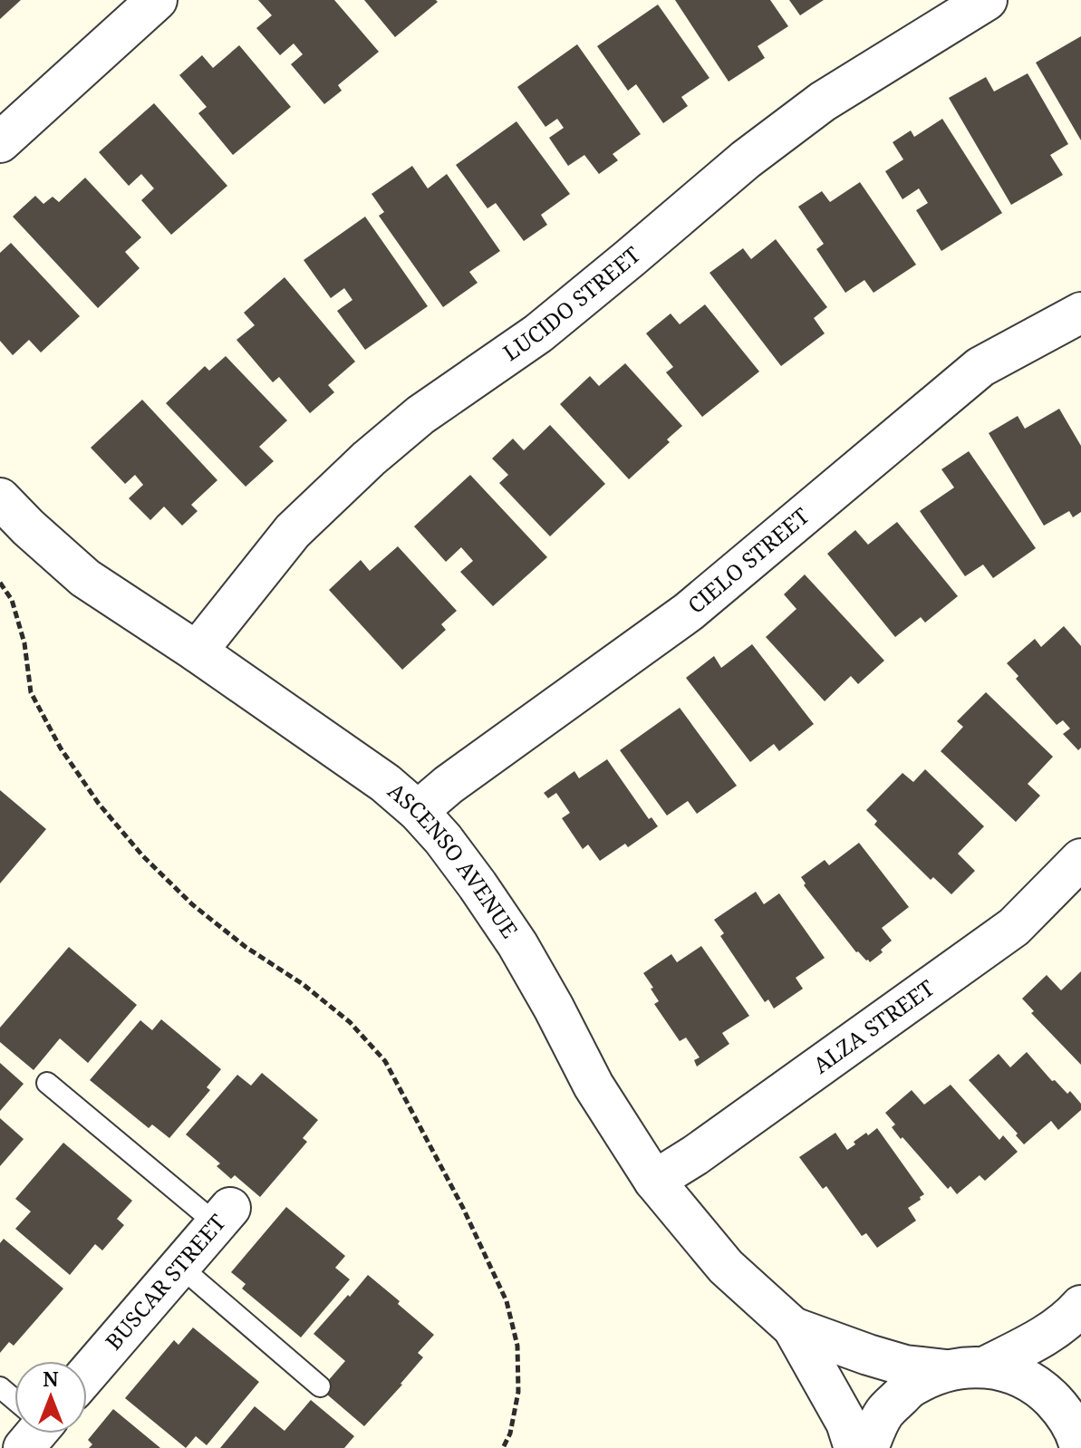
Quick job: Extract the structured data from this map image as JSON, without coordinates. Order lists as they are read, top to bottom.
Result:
{
  "streets": {
    "street": [
      "LUCIDO STREET",
      "CIELO STREET",
      "ASCENSO AVENUE",
      "ALZA STREET",
      "BUSCAR STREET"
    ]
  },
  "crossings": [
    ["LUCIDO STREET", "ASCENSO AVENUE"],
    ["CIELO STREET", "ASCENSO AVENUE"],
    ["ASCENSO AVENUE", "ALZA STREET"]
  ],
  "north": "top"
}
